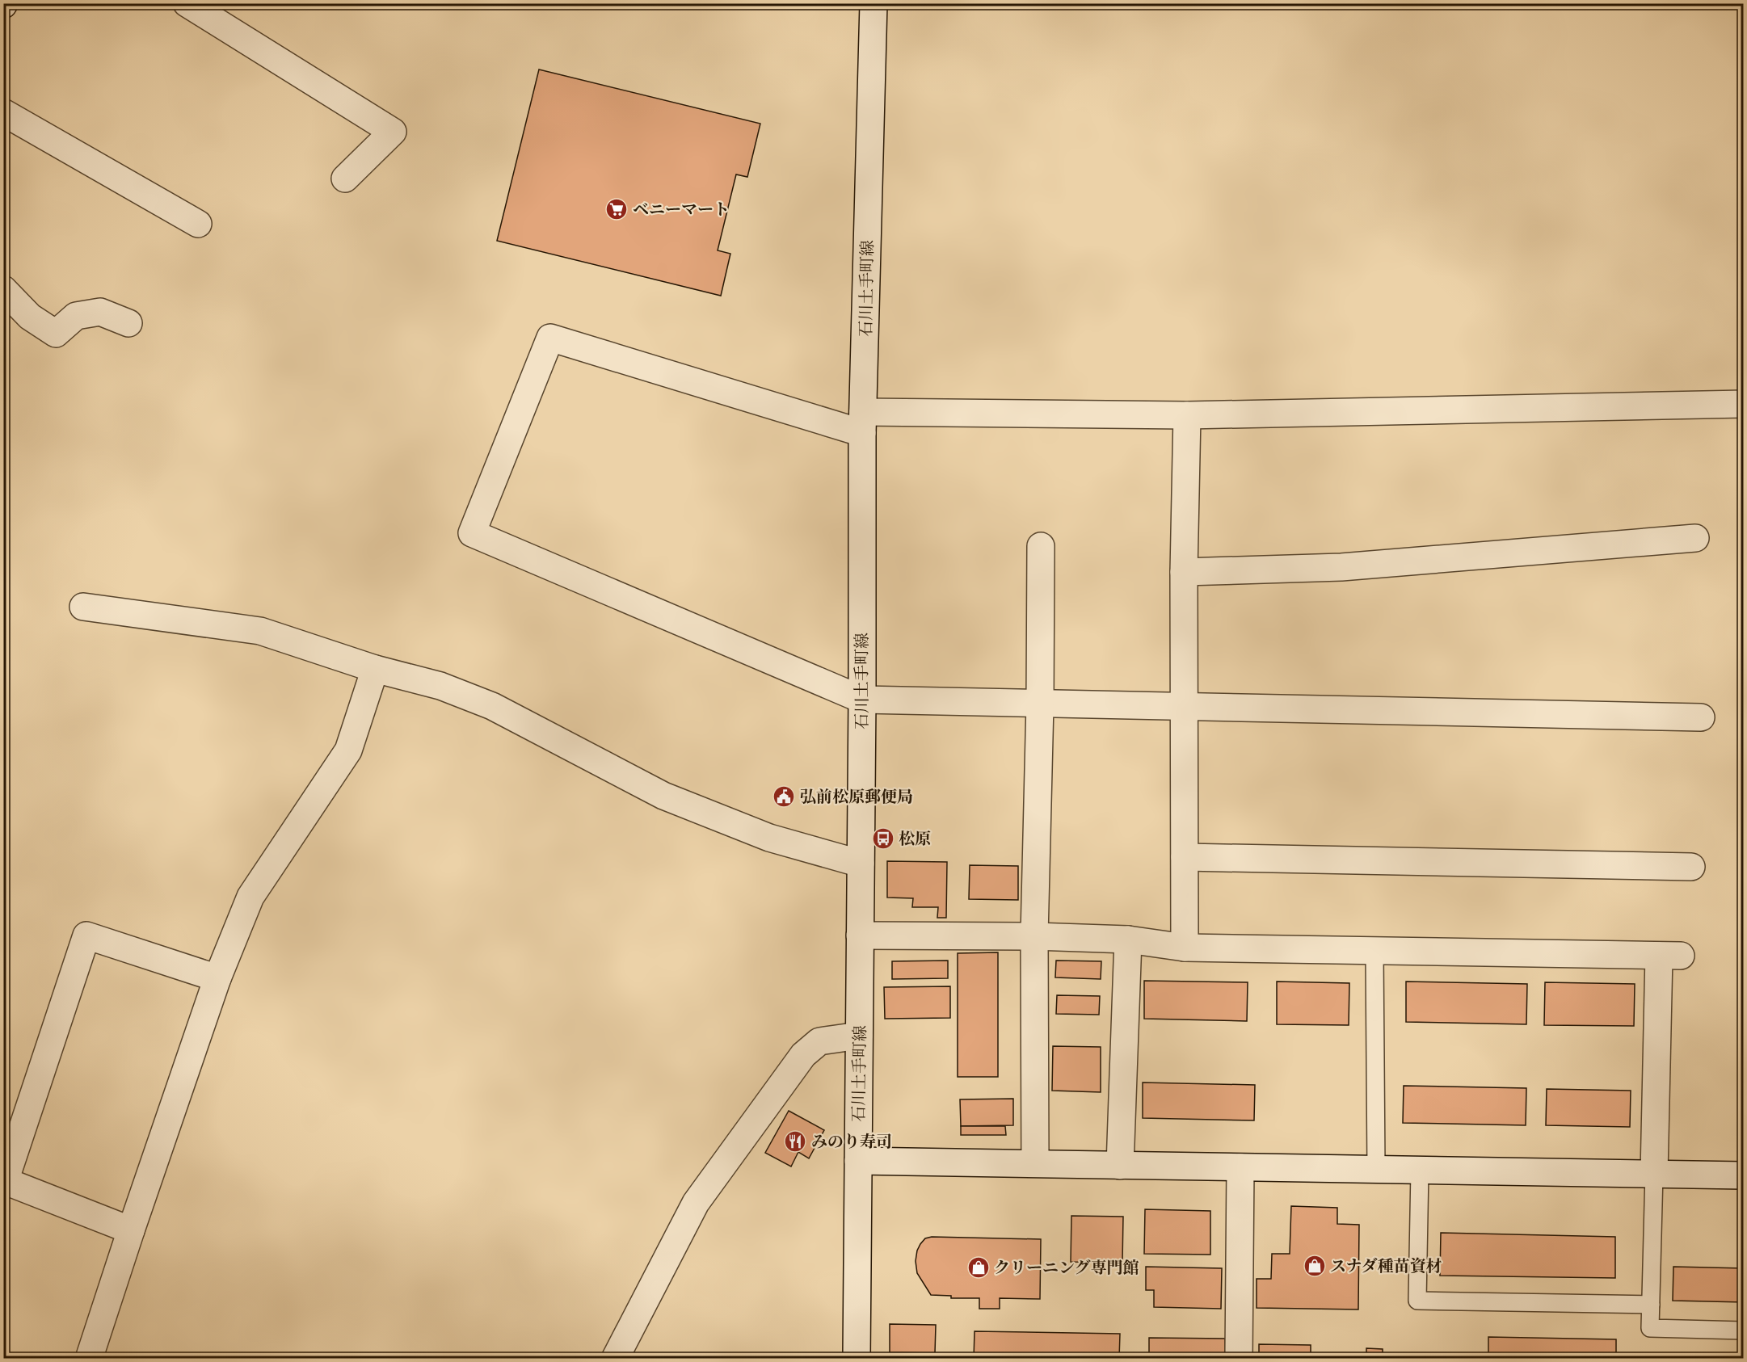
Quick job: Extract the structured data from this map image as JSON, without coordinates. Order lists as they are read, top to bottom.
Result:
{
  "streets": {
    "street": ["石川土手町線"]
  },
  "places": {
    "supermarket": ["ベニーマート"],
    "public building": ["弘前松原郵便局"],
    "bus stop": ["松原"],
    "restaurant": ["みのり寿司"],
    "shop": ["スナダ種苗資材", "クリーニング専門館"]
  }
}
